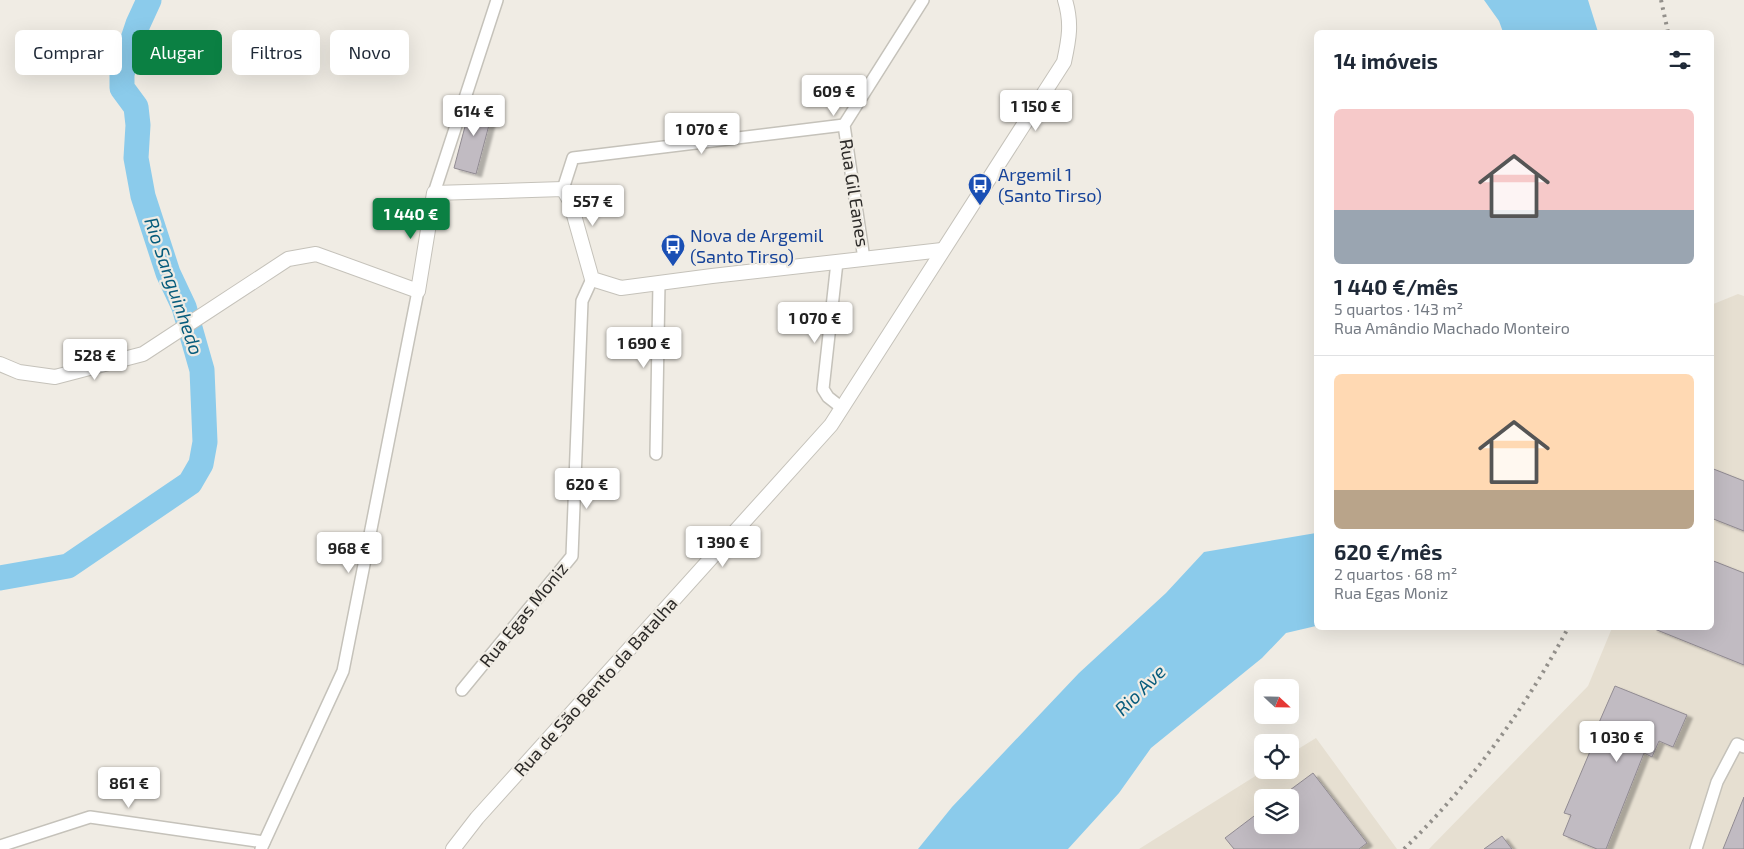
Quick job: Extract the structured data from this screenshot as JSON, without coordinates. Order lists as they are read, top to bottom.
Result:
{
  "streets": {
    "street": ["Rua Gil Eanes", "Rua Egas Moniz", "Rua de São Bento da Batalha"]
  },
  "water": ["Rio Sanguinhedo", "Rio Ave"],
  "places": {
    "bus stop": ["Argemil 1 (Santo Tirso)", "Nova de Argemil (Santo Tirso)"]
  },
  "north": "right",
  "page": {
    "chip": [
      "Comprar",
      "Alugar",
      "Filtros",
      "Novo"
    ],
    "heading": "14 imóveis",
    "price": [
      "609 €",
      "1 150 €",
      "614 €",
      "1 070 €",
      "557 €",
      "1 440 €",
      "1 070 €",
      "1 690 €",
      "528 €",
      "620 €",
      "1 390 €",
      "968 €",
      "1 030 €",
      "861 €"
    ],
    "list": [
      {
        "name": "1 440 €/mês",
        "note": "5 quartos · 143 m² · Rua Amândio Machado Monteiro"
      },
      {
        "name": "620 €/mês",
        "note": "2 quartos · 68 m² · Rua Egas Moniz"
      }
    ]
  }
}
